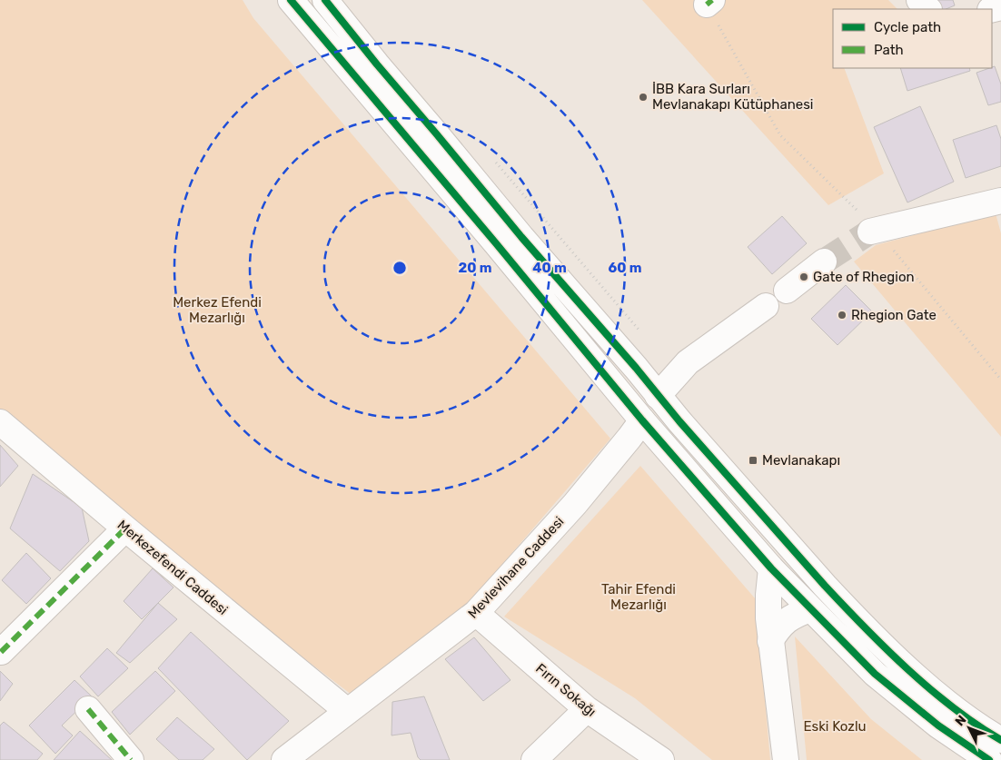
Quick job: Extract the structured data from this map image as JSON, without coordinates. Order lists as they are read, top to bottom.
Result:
{
  "streets": {
    "main road": ["Merkezefendi Caddesi", "Mevlevihane Caddesi", "Fırın Sokağı"]
  },
  "crossings": [
    ["Merkezefendi Caddesi", "Mevlevihane Caddesi"],
    ["Mevlevihane Caddesi", "Fırın Sokağı"]
  ],
  "parks": ["Merkez Efendi Mezarlığı", "Tahir Efendi Mezarlığı", "Eski Kozlu"],
  "places": {
    "other": ["İBB Kara Surları Mevlanakapı Kütüphanesi", "Gate of Rhegion", "Rhegion Gate"],
    "transit": ["Mevlanakapı"]
  },
  "legend": ["Cycle path", "Path"],
  "north": "top left",
  "rings": ["20 m", "40 m", "60 m"]
}
